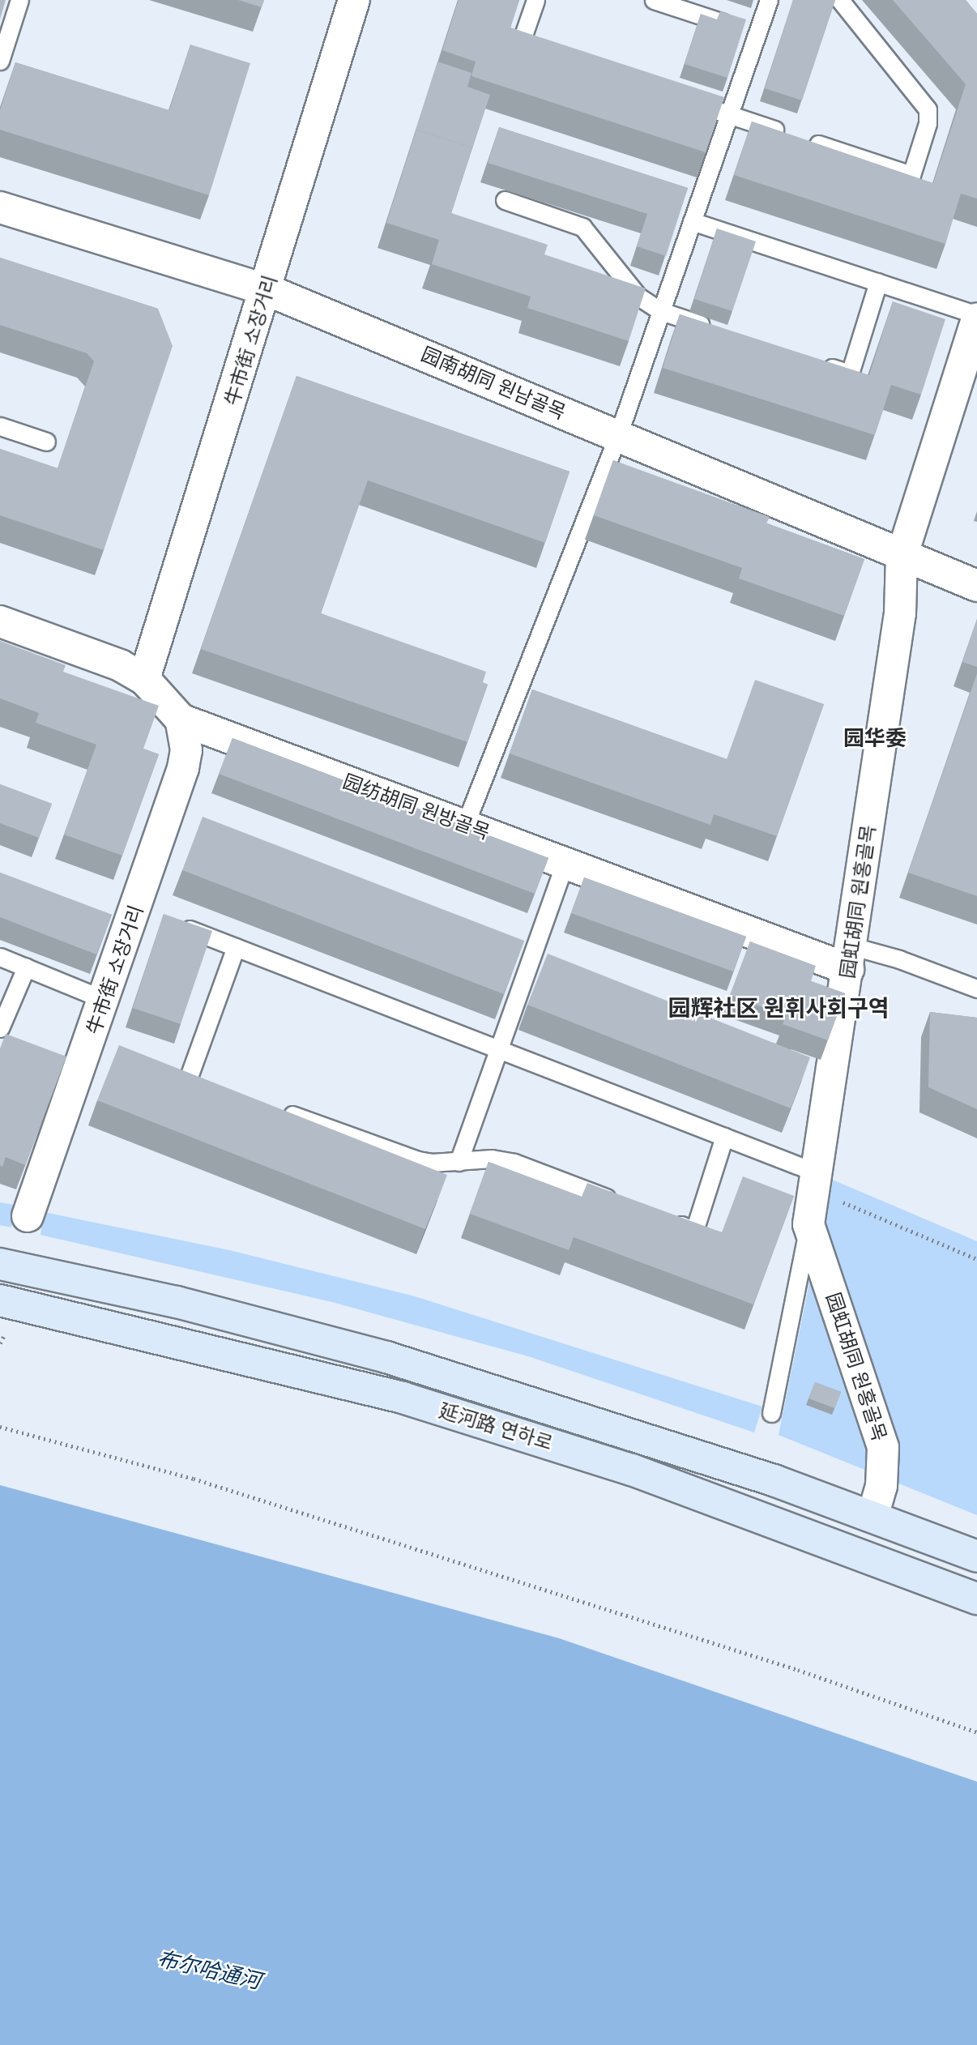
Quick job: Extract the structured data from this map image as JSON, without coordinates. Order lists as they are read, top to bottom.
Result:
{
  "streets": {
    "main road": ["延河路 연하로"],
    "street": [
      "牛市街 소장거리",
      "园南胡同 원남골목",
      "园纺胡同 원방골목",
      "园虹胡同 원홍골목"
    ]
  },
  "crossings": [
    ["牛市街 소장거리", "园南胡同 원남골목"],
    ["牛市街 소장거리", "园纺胡同 원방골목"],
    ["园南胡同 원남골목", "园虹胡同 원홍골목"],
    ["园纺胡同 원방골목", "园虹胡同 원홍골목"],
    ["园虹胡同 원홍골목", "延河路 연하로"]
  ],
  "districts": ["园华委", "园辉社区 원휘사회구역"],
  "water": ["布尔哈通河"]
}
